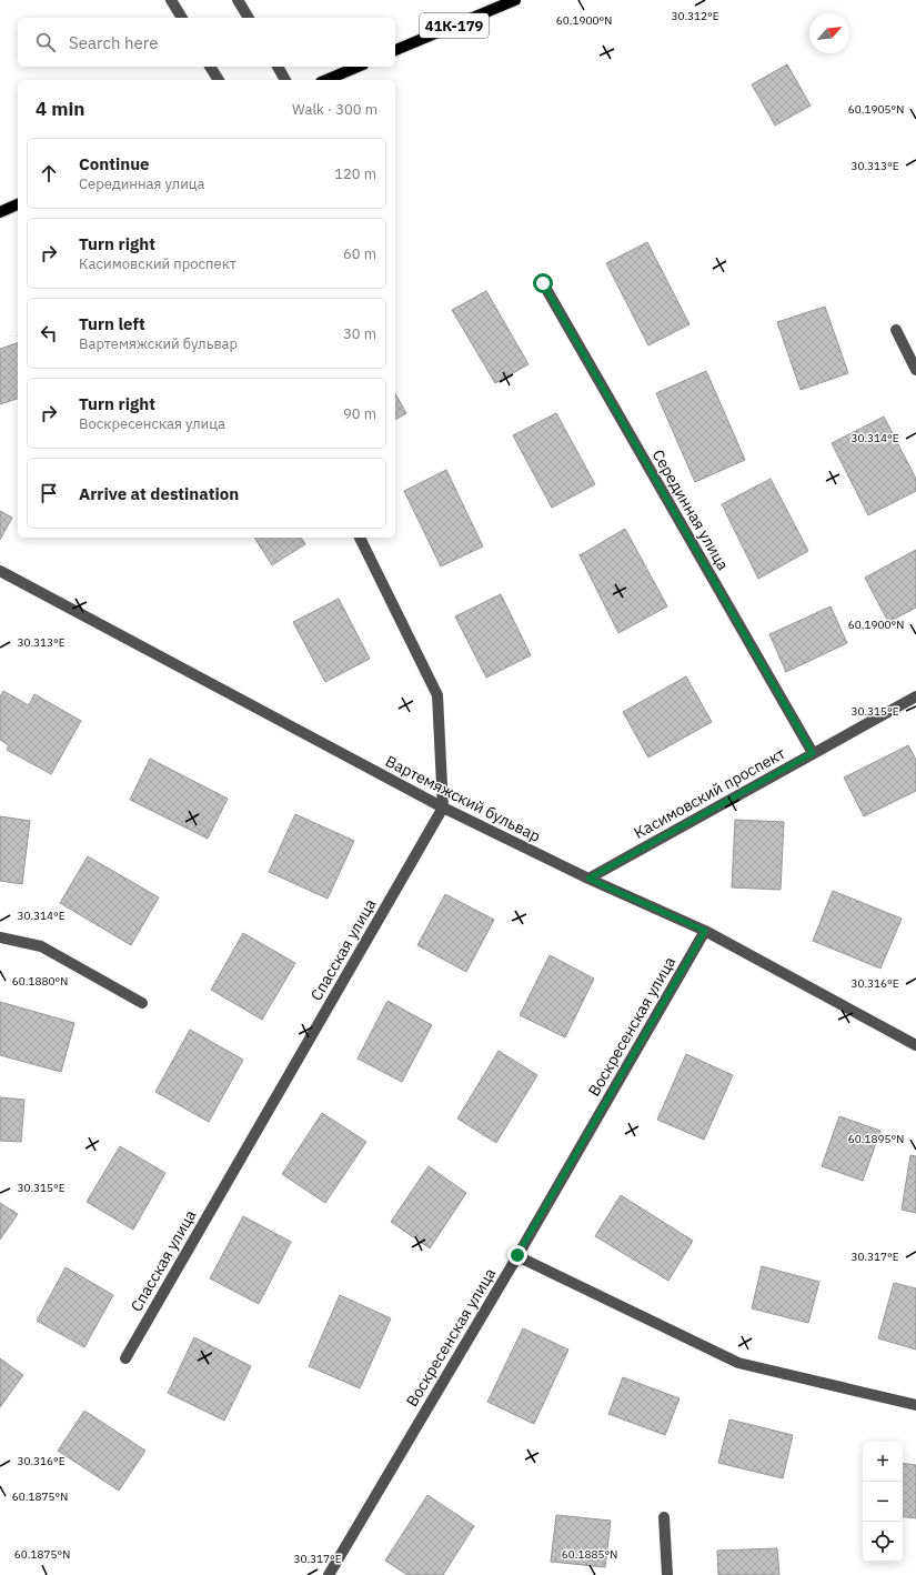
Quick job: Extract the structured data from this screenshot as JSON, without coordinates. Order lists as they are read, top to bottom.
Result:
{
  "streets": {
    "main road": ["41К-179"],
    "street": [
      "Серединная улица",
      "Касимовский проспект",
      "Вартемяжский бульвар",
      "Спасская улица",
      "Воскресенская улица"
    ]
  },
  "crossings": [
    ["Серединная улица", "Касимовский проспект"],
    ["Касимовский проспект", "Вартемяжский бульвар"],
    ["Вартемяжский бульвар", "Спасская улица"],
    ["Вартемяжский бульвар", "Воскресенская улица"]
  ],
  "north": "top right",
  "page": {
    "search": "Search here",
    "heading": ["4 min", "Walk · 300 m"],
    "list": [
      ["Continue", "Серединная улица", "120 m"],
      ["Turn right", "Касимовский проспект", "60 m"],
      ["Turn left", "Вартемяжский бульвар", "30 m"],
      ["Turn right", "Воскресенская улица", "90 m"],
      "Arrive at destination"
    ],
    "map_buttons": ["+", "−"]
  },
  "coordinates": [
    "30.312°E",
    "60.1900°N",
    "60.1905°N",
    "30.313°E",
    "30.314°E",
    "30.315°E",
    "60.1880°N",
    "30.316°E",
    "60.1895°N",
    "30.317°E",
    "60.1875°N",
    "60.1885°N"
  ]
}
